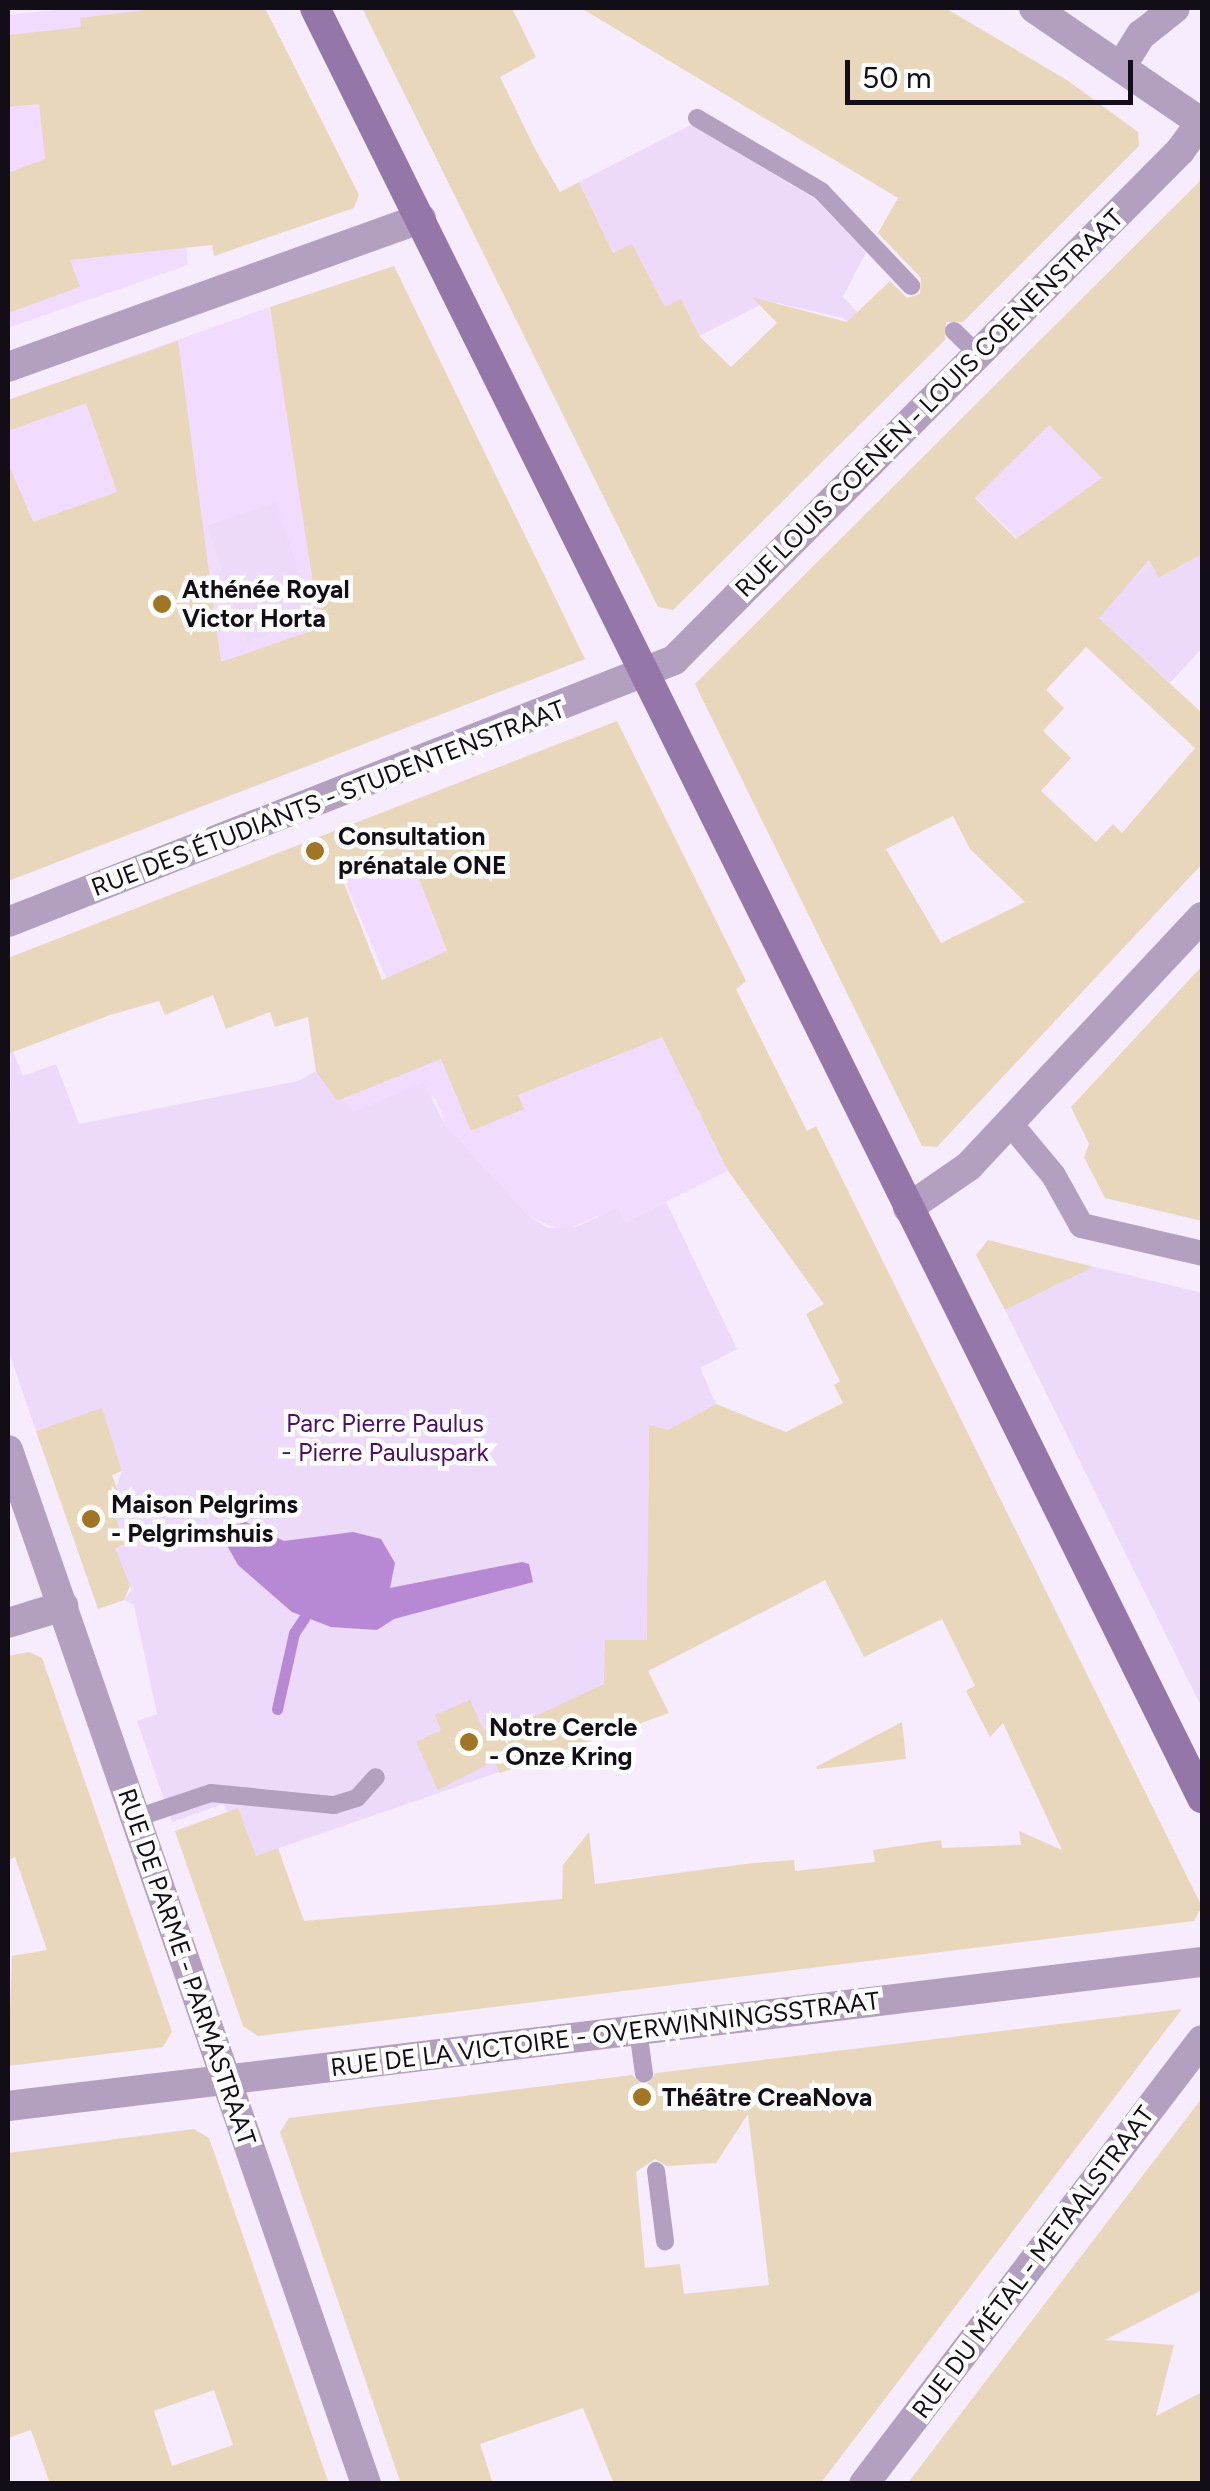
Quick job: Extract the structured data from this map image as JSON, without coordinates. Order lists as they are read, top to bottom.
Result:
{
  "streets": {
    "street": [
      "RUE LOUIS COENEN - LOUIS COENENSTRAAT",
      "RUE DES ÉTUDIANTS - STUDENTENSTRAAT",
      "RUE DE PARME - PARMASTRAAT",
      "RUE DE LA VICTOIRE - OVERWINNINGSSTRAAT",
      "RUE DU MÉTAL - METAALSTRAAT"
    ]
  },
  "crossings": [
    ["RUE LOUIS COENEN - LOUIS COENENSTRAAT", "RUE DES ÉTUDIANTS - STUDENTENSTRAAT"],
    ["RUE DE PARME - PARMASTRAAT", "RUE DE LA VICTOIRE - OVERWINNINGSSTRAAT"]
  ],
  "parks": ["Parc Pierre Paulus - Pierre Pauluspark"],
  "places": [
    "Athénée Royal Victor Horta",
    "Consultation prénatale ONE",
    "Maison Pelgrims - Pelgrimshuis",
    "Notre Cercle - Onze Kring",
    "Théâtre CreaNova"
  ],
  "scale_bar": "50 m"
}
